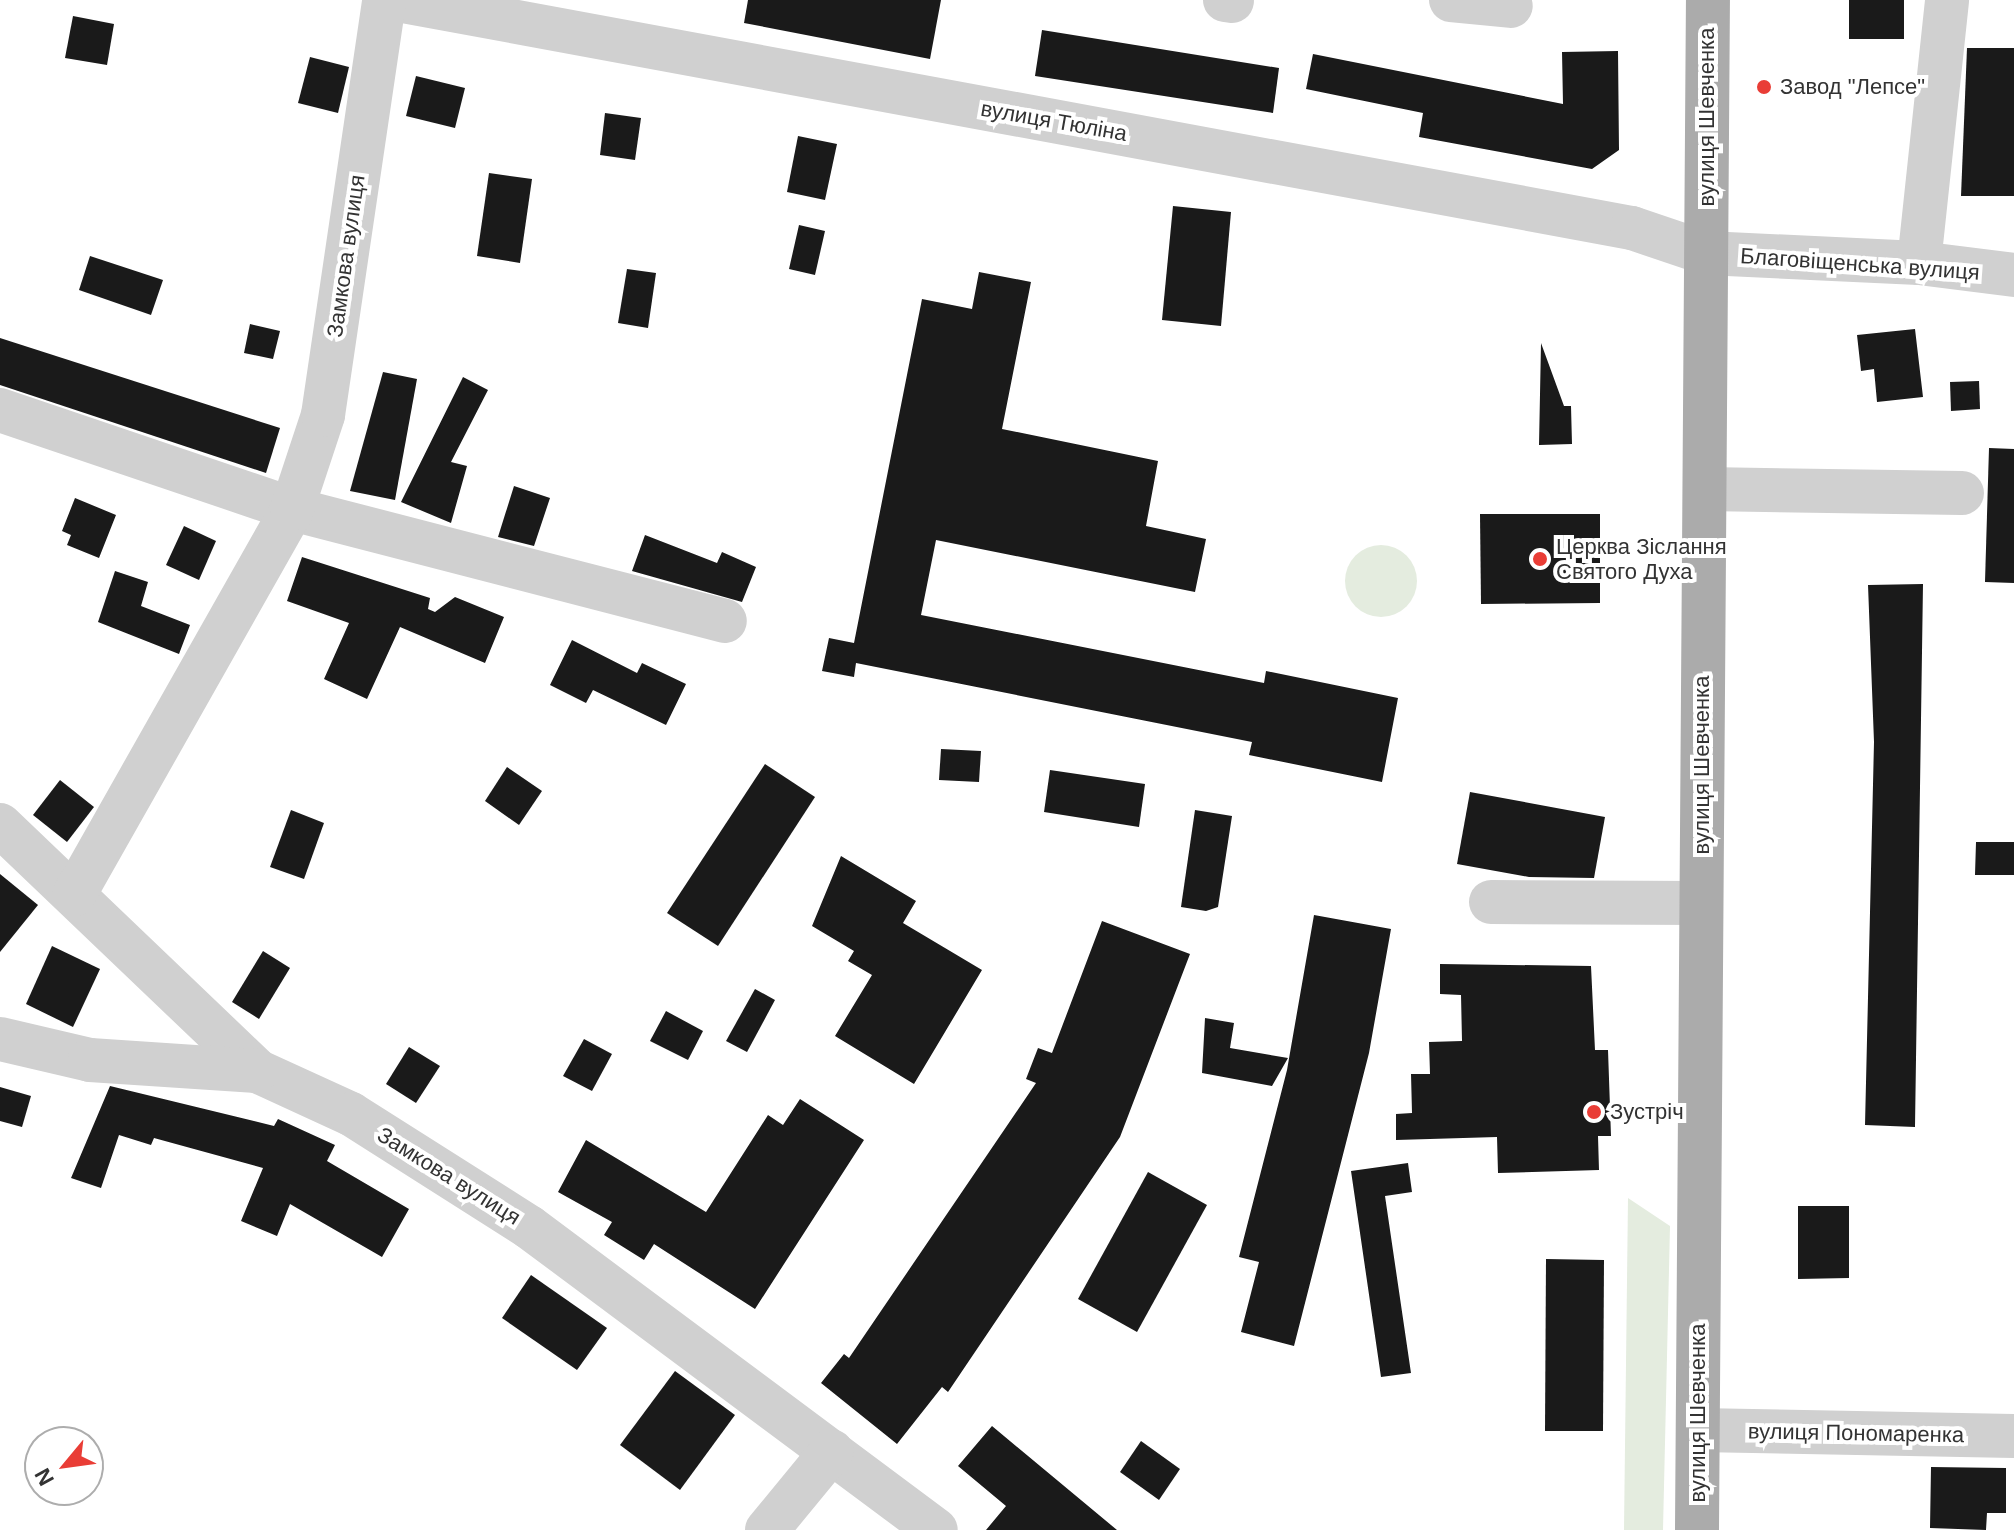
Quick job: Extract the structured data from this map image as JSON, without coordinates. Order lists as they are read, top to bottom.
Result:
{
  "streets": {
    "main road": ["вулиця Шевченка"],
    "street": [
      "вулиця Тюліна",
      "Замкова вулиця",
      "Благовіщенська вулиця",
      "вулиця Пономаренка"
    ]
  },
  "crossings": [
    ["вулиця Шевченка", "вулиця Тюліна"],
    ["вулиця Шевченка", "Благовіщенська вулиця"],
    ["вулиця Шевченка", "вулиця Пономаренка"],
    ["вулиця Тюліна", "Благовіщенська вулиця"]
  ],
  "places": ["Завод \"Лепсе\"", "Церква Зіслання Святого Духа", "Зустріч"],
  "north": "bottom left"
}
